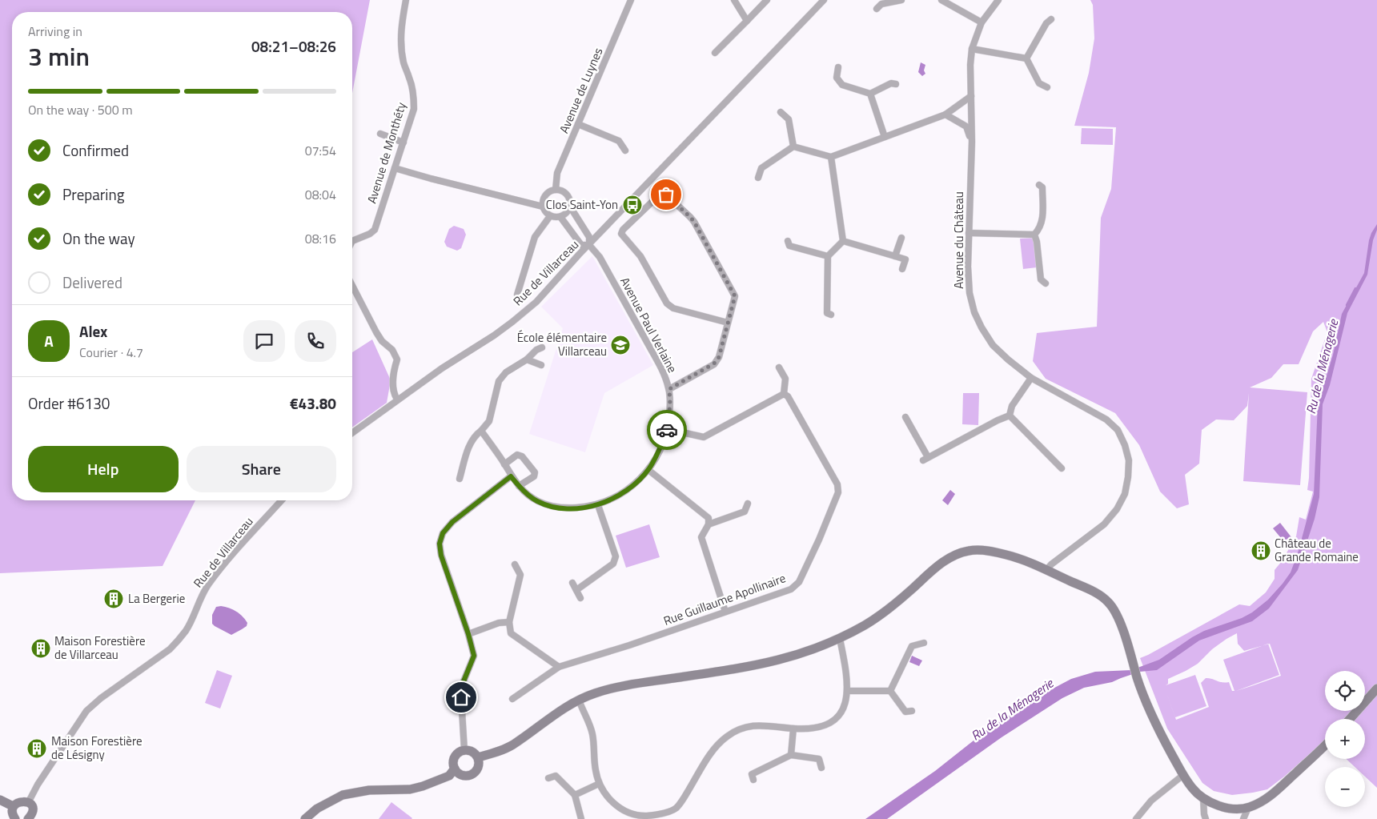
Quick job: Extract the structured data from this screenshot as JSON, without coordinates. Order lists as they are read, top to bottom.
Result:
{
  "streets": {
    "street": [
      "Avenue de Luynes",
      "Avenue de Monthéty",
      "Avenue du Château",
      "Rue de Villarceau",
      "Avenue Paul Verlaine",
      "Rue Guillaume Apollinaire"
    ]
  },
  "crossings": [
    ["Rue de Villarceau", "Avenue Paul Verlaine"]
  ],
  "water": ["Ru de la Ménagerie"],
  "places": {
    "bus stop": ["Clos Saint-Yon"],
    "school or university": ["École élémentaire Villarceau"],
    "building": [
      "Château de Grande Romaine",
      "La Bergerie",
      "Maison Forestière de Villarceau",
      "Maison Forestière de Lésigny"
    ]
  },
  "page": {
    "heading": ["3 min", "Arriving in", "08:21–08:26"],
    "panel": [
      "Alex",
      "Courier · 4.7",
      "Order #6130",
      "€43.80"
    ],
    "bar": "On the way · 500 m",
    "list": [
      ["Confirmed", "07:54"],
      ["Preparing", "08:04"],
      ["On the way", "08:16"],
      "Delivered"
    ],
    "round": "A",
    "buttons": ["Help", "Share"],
    "map_buttons": ["+", "−"]
  }
}
